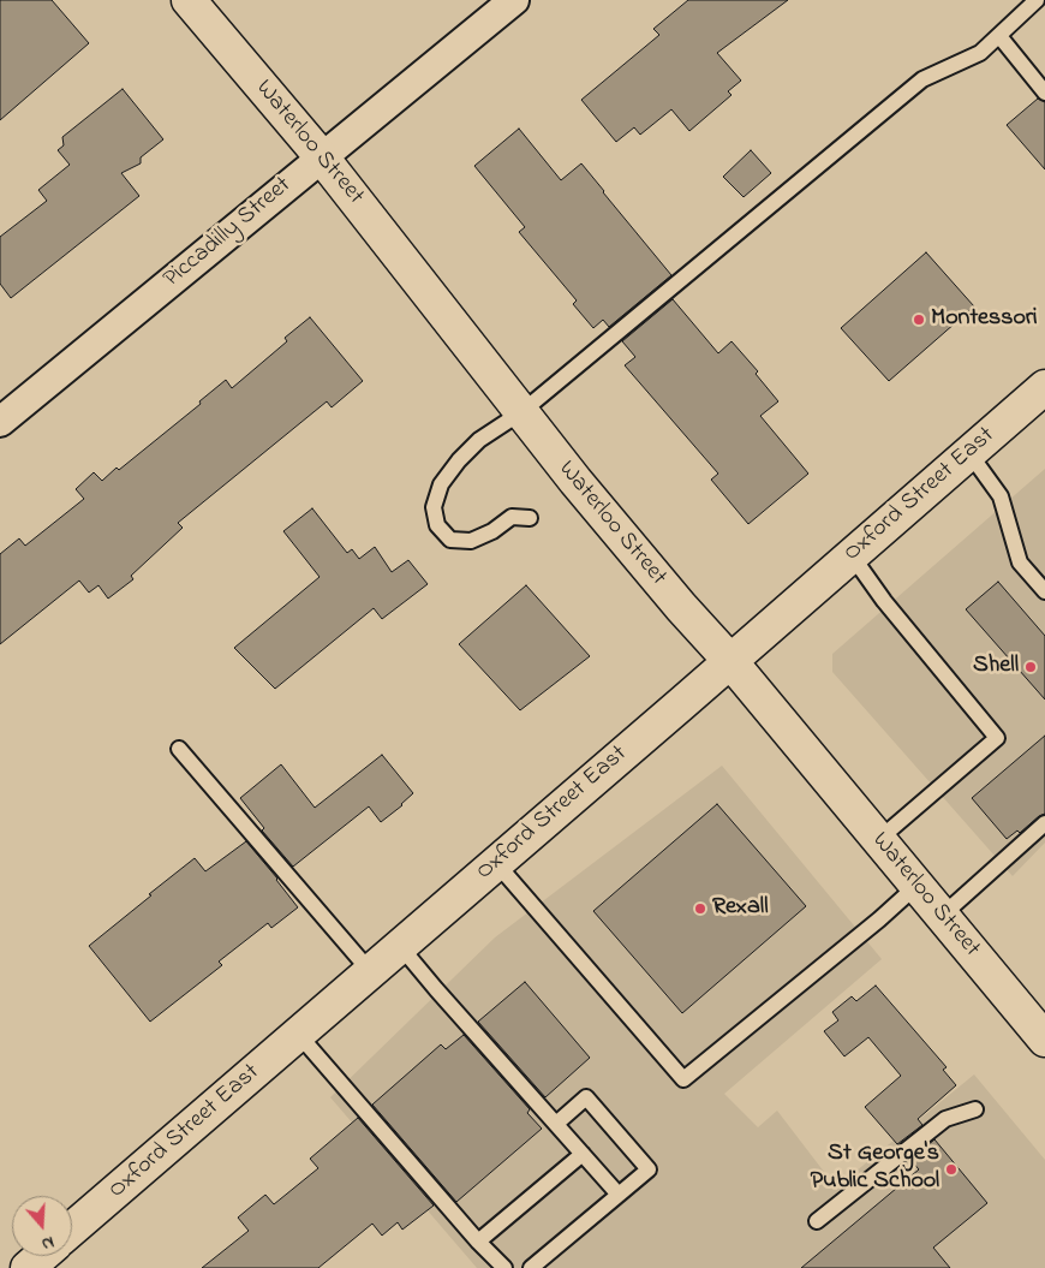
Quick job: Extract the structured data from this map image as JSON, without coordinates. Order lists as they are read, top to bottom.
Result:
{
  "streets": {
    "main road": ["Waterloo Street", "Oxford Street East"],
    "street": ["Piccadilly Street"]
  },
  "crossings": [
    ["Waterloo Street", "Piccadilly Street"],
    ["Waterloo Street", "Oxford Street East"]
  ],
  "places": [
    "Montessori",
    "Shell",
    "Rexall",
    "St George's Public School"
  ],
  "north": "bottom"
}
